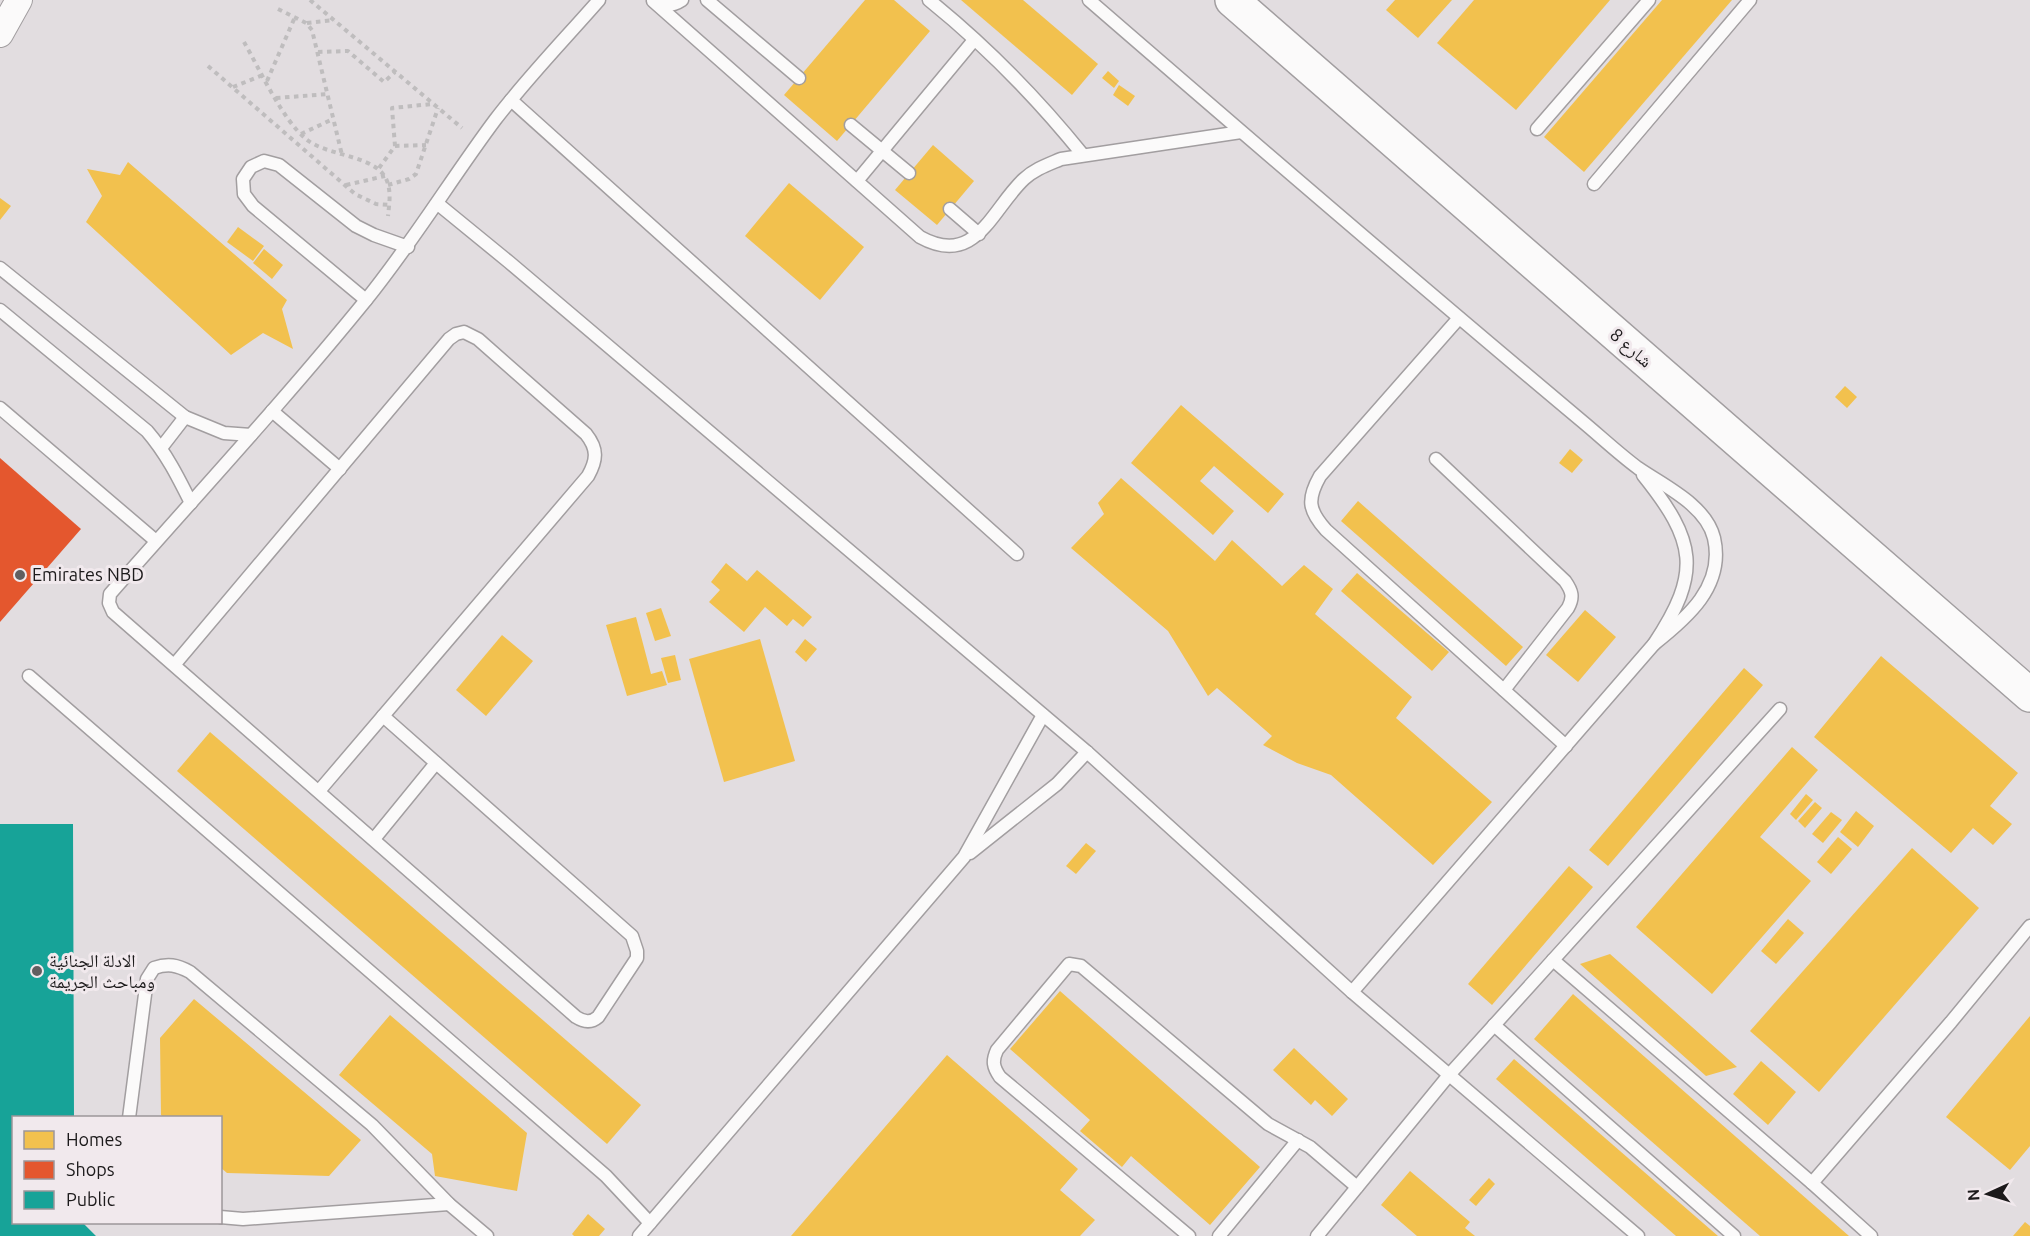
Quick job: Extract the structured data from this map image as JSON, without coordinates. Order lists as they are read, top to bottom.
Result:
{
  "streets": {
    "street": ["شارع 8"]
  },
  "places": ["Emirates NBD", "الادلة الجنائية ومباحث الجريمة"],
  "legend": ["Homes", "Shops", "Public"],
  "north": "left"
}
